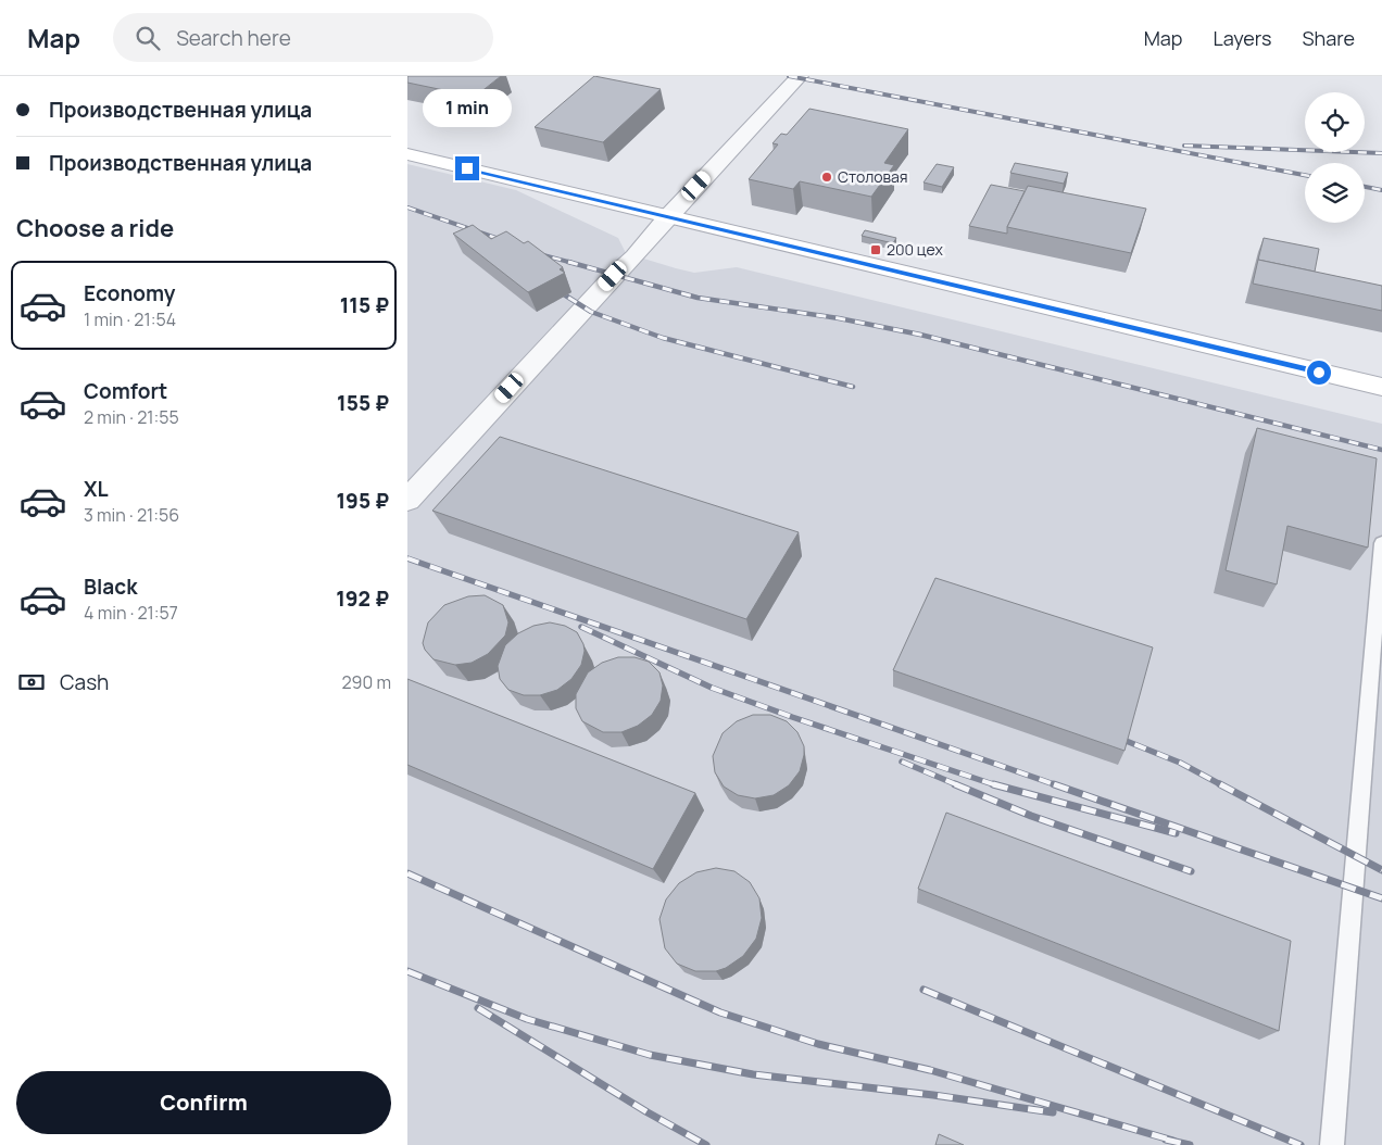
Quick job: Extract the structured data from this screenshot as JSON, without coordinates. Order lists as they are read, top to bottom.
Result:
{
  "places": {
    "other": ["Cтоловая"],
    "transit": ["200 цех"]
  },
  "page": {
    "header": "Map",
    "search": "Search here",
    "nav": ["Map", "Layers", "Share"],
    "banner": ["Производственная улица", "Производственная улица"],
    "bubble": "1 min",
    "heading": "Choose a ride",
    "list": [
      {
        "name": "Economy",
        "note": "1 min · 21:54",
        "value": "115 ₽"
      },
      {
        "name": "Comfort",
        "note": "2 min · 21:55",
        "value": "155 ₽"
      },
      {
        "name": "XL",
        "note": "3 min · 21:56",
        "value": "195 ₽"
      },
      {
        "name": "Black",
        "note": "4 min · 21:57",
        "value": "192 ₽"
      }
    ],
    "pay": ["Cash", "290 m"],
    "buttons": "Confirm"
  }
}
